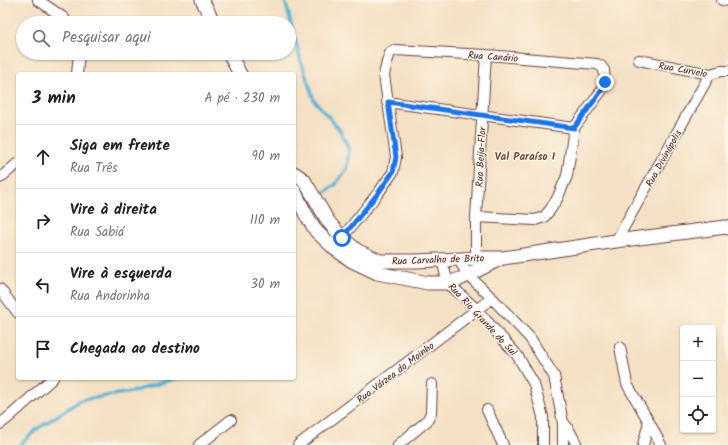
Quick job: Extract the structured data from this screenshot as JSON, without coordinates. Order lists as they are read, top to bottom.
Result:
{
  "streets": {
    "street": [
      "Rua Canário",
      "Rua Curvelo",
      "Rua Beija-Flor",
      "Rua Divinópolis",
      "Rua Carvalho de Brito",
      "Rua Rio Grande do Sul",
      "Rua Várzea do Moinho"
    ]
  },
  "crossings": [
    ["Rua Canário", "Rua Beija-Flor"],
    ["Rua Curvelo", "Rua Divinópolis"],
    ["Rua Beija-Flor", "Rua Carvalho de Brito"],
    ["Rua Divinópolis", "Rua Carvalho de Brito"],
    ["Rua Carvalho de Brito", "Rua Rio Grande do Sul"],
    ["Rua Rio Grande do Sul", "Rua Várzea do Moinho"]
  ],
  "districts": ["Val Paraíso I"],
  "page": {
    "search": "Pesquisar aqui",
    "heading": ["3 min", "A pé · 230 m"],
    "list": [
      ["Siga em frente", "Rua Três", "90 m"],
      ["Vire à direita", "Rua Sabiá", "110 m"],
      ["Vire à esquerda", "Rua Andorinha", "30 m"],
      "Chegada ao destino"
    ],
    "map_buttons": ["+", "−"]
  }
}
